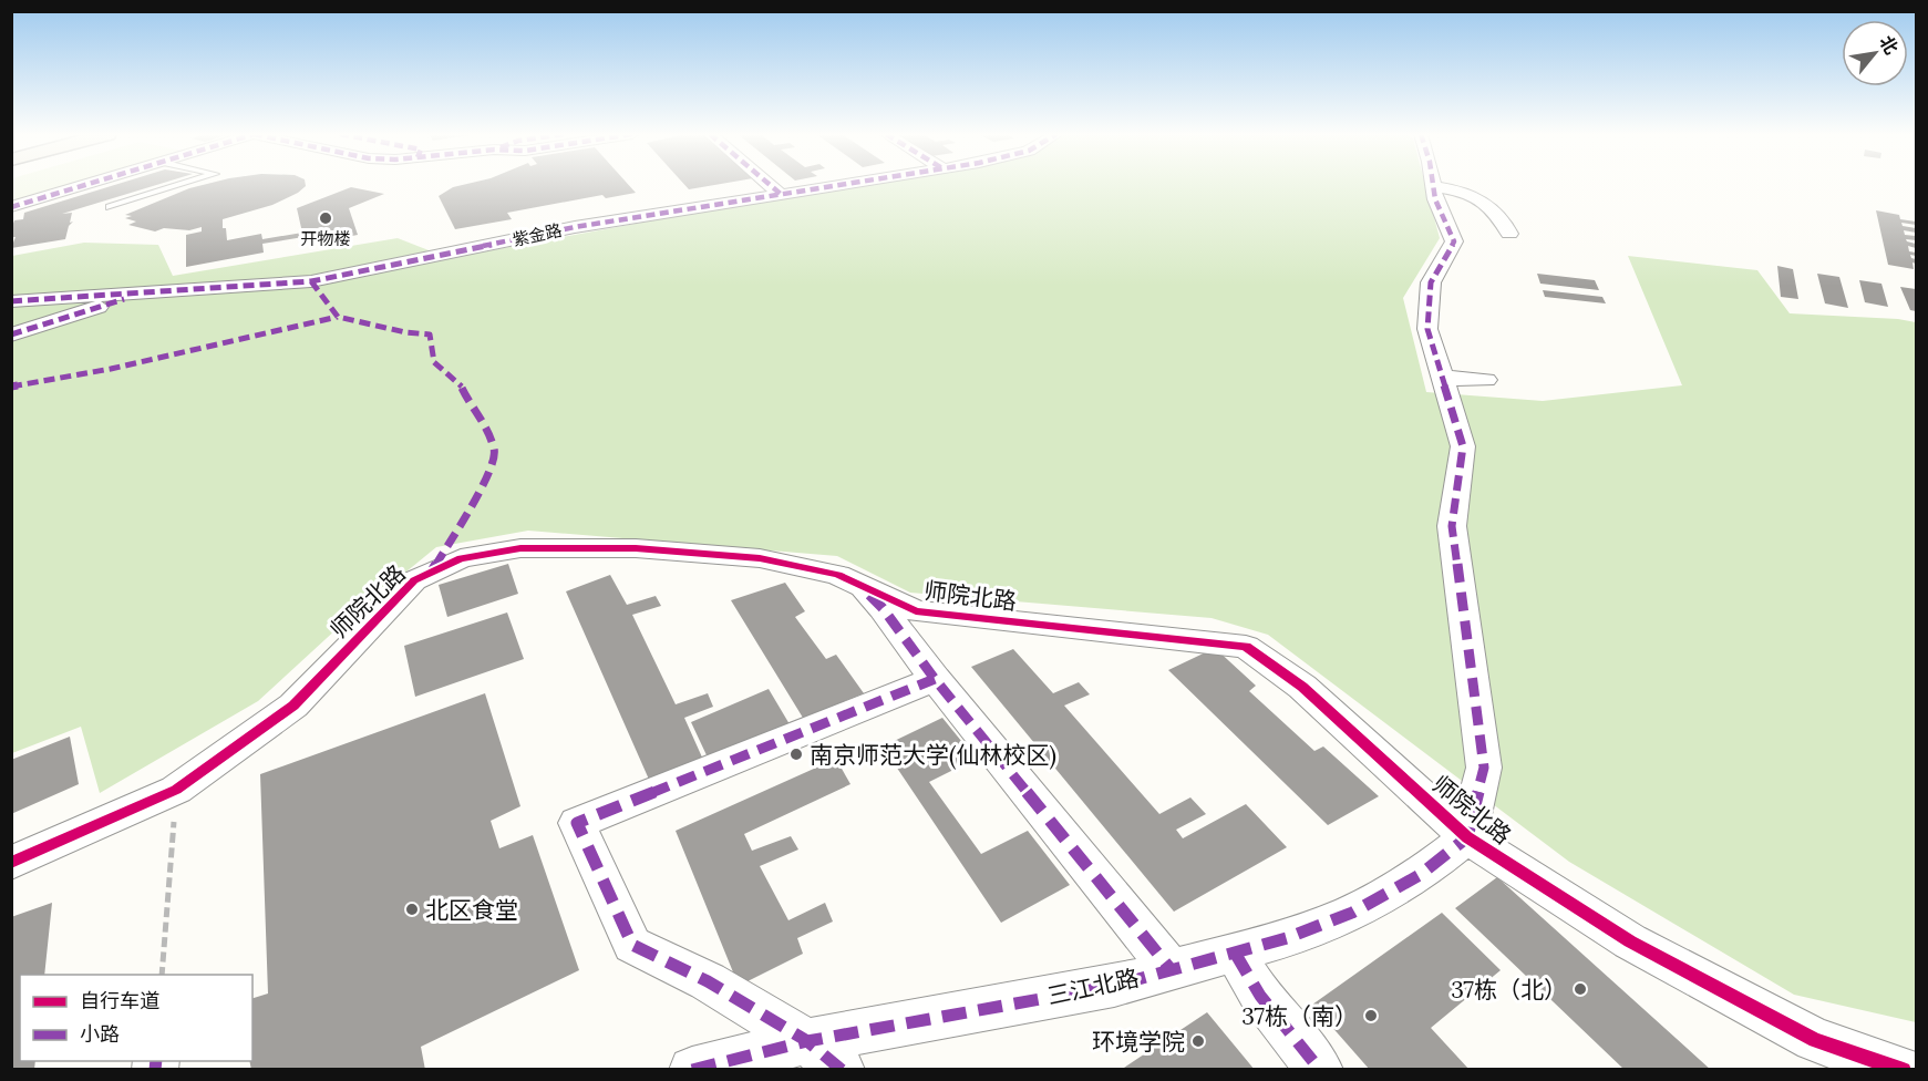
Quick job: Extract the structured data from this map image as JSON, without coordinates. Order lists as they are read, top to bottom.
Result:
{
  "streets": {
    "street": ["紫金路", "师院北路", "三江北路"]
  },
  "crossings": [
    ["师院北路", "三江北路"]
  ],
  "places": [
    "开物楼",
    "南京师范大学(仙林校区)",
    "北区食堂",
    "37栋（北）",
    "37栋（南）",
    "环境学院"
  ],
  "legend": ["自行车道", "小路"],
  "north": "top right"
}
